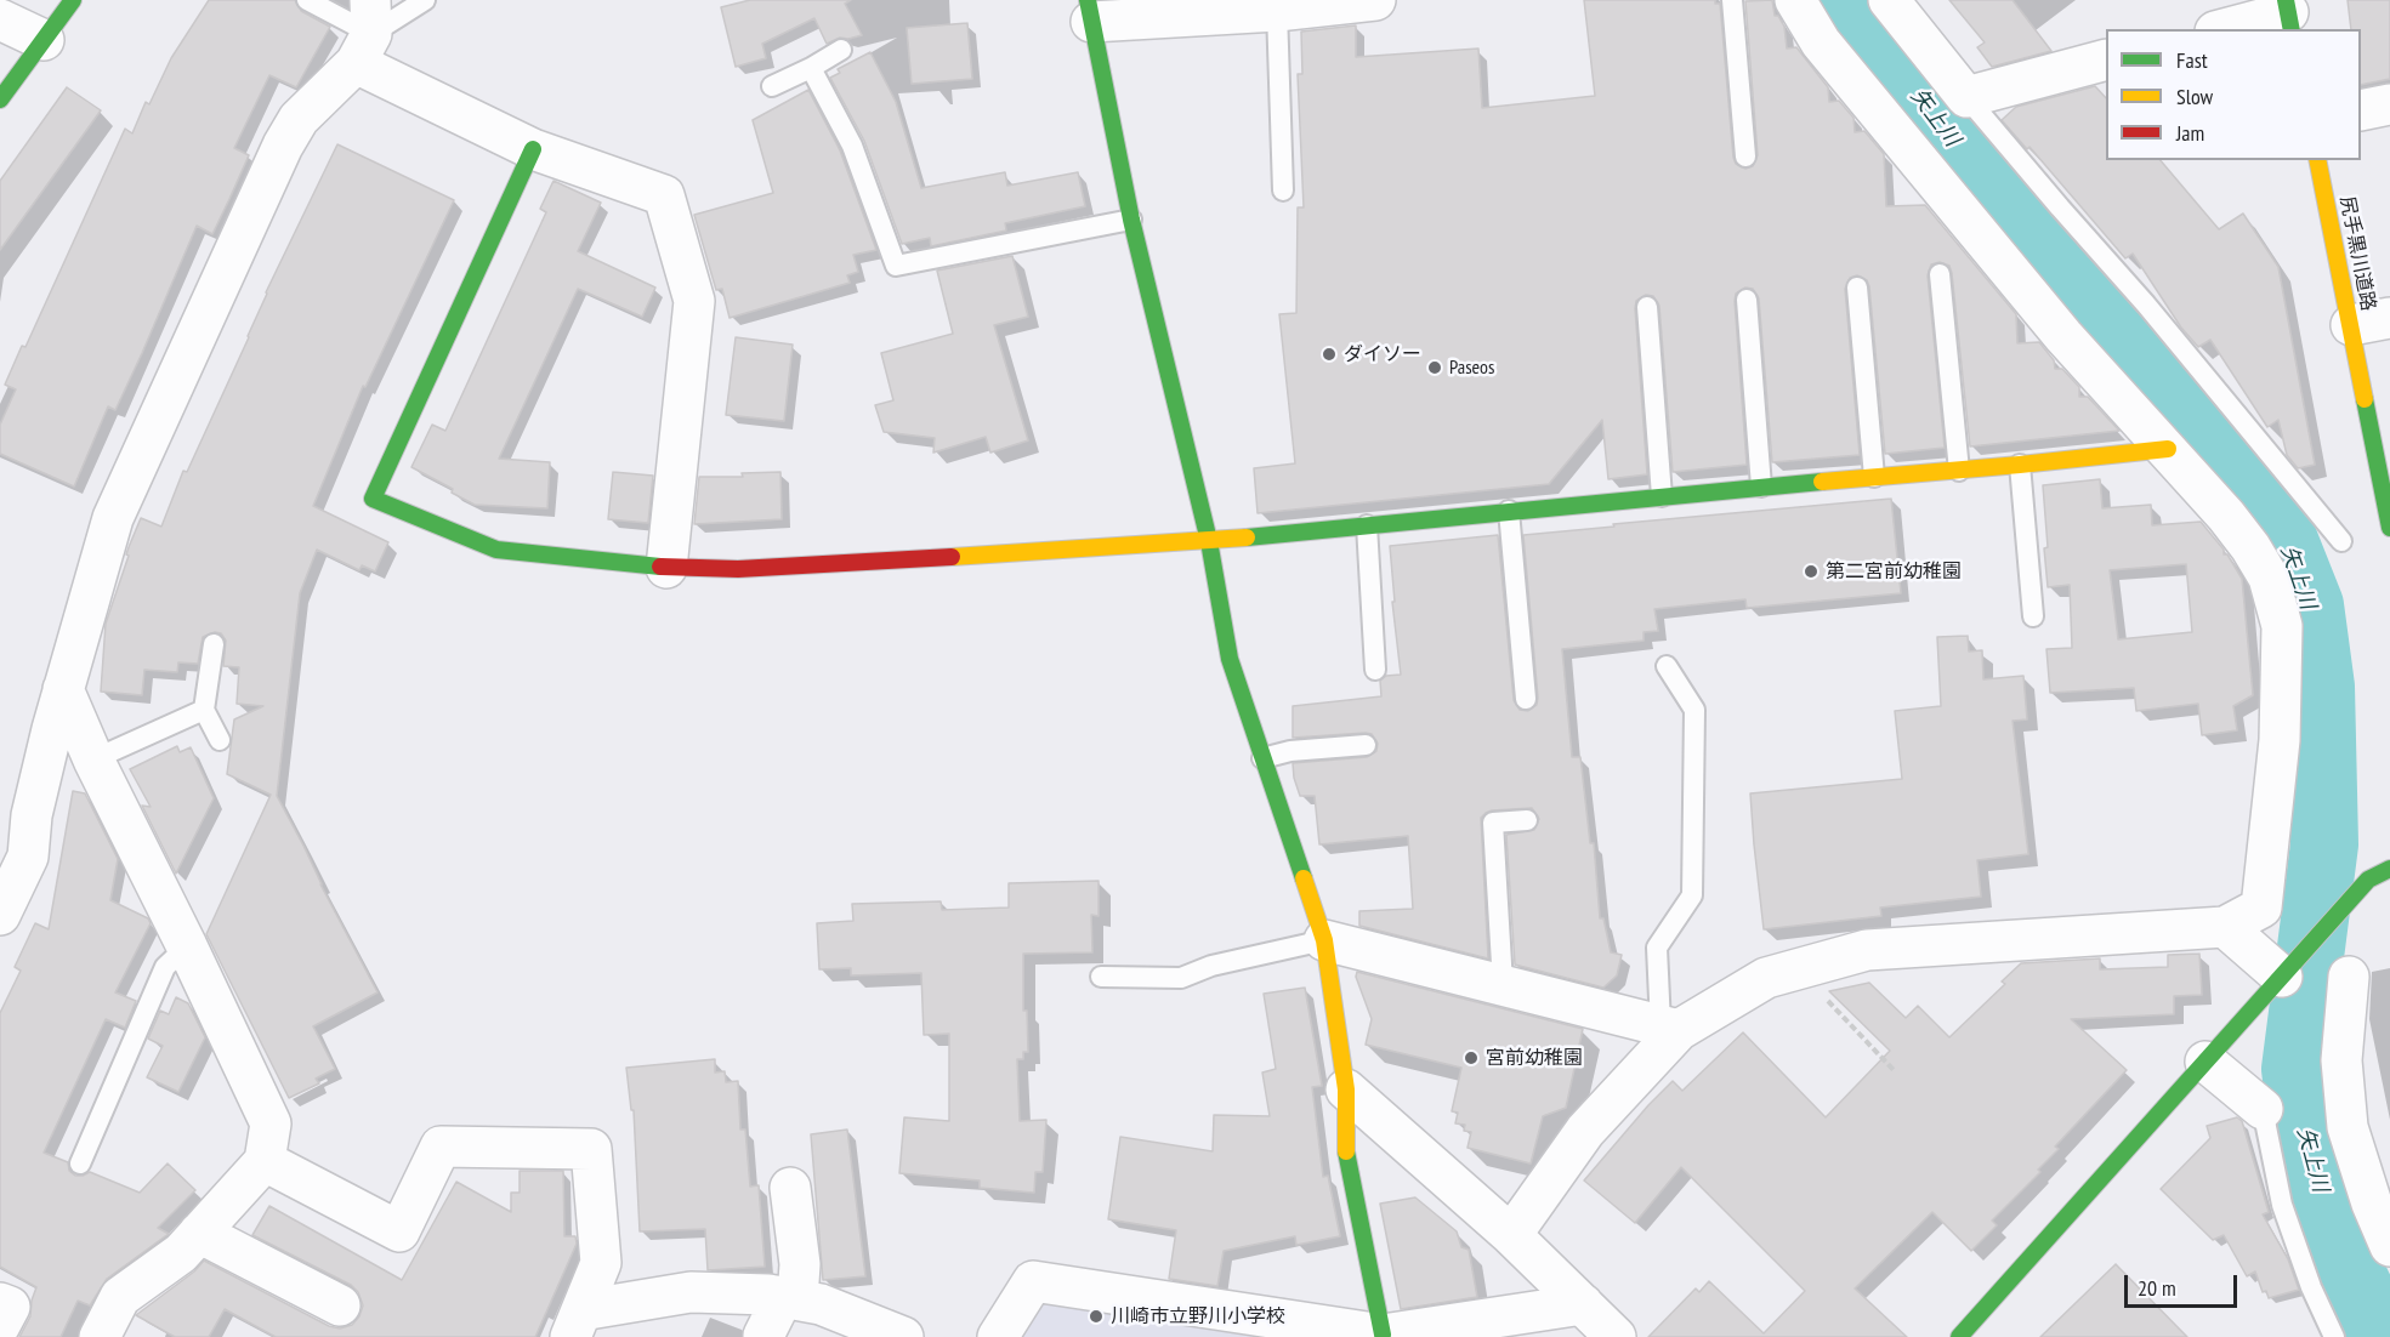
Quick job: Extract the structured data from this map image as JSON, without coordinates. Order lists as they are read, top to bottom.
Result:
{
  "streets": {
    "street": ["尻手黒川道路"]
  },
  "water": ["矢上川"],
  "places": [
    "ダイソー",
    "Paseos",
    "第二宮前幼稚園",
    "宮前幼稚園",
    "川崎市立野川小学校"
  ],
  "legend": ["Fast", "Slow", "Jam"],
  "scale_bar": "20 m"
}
